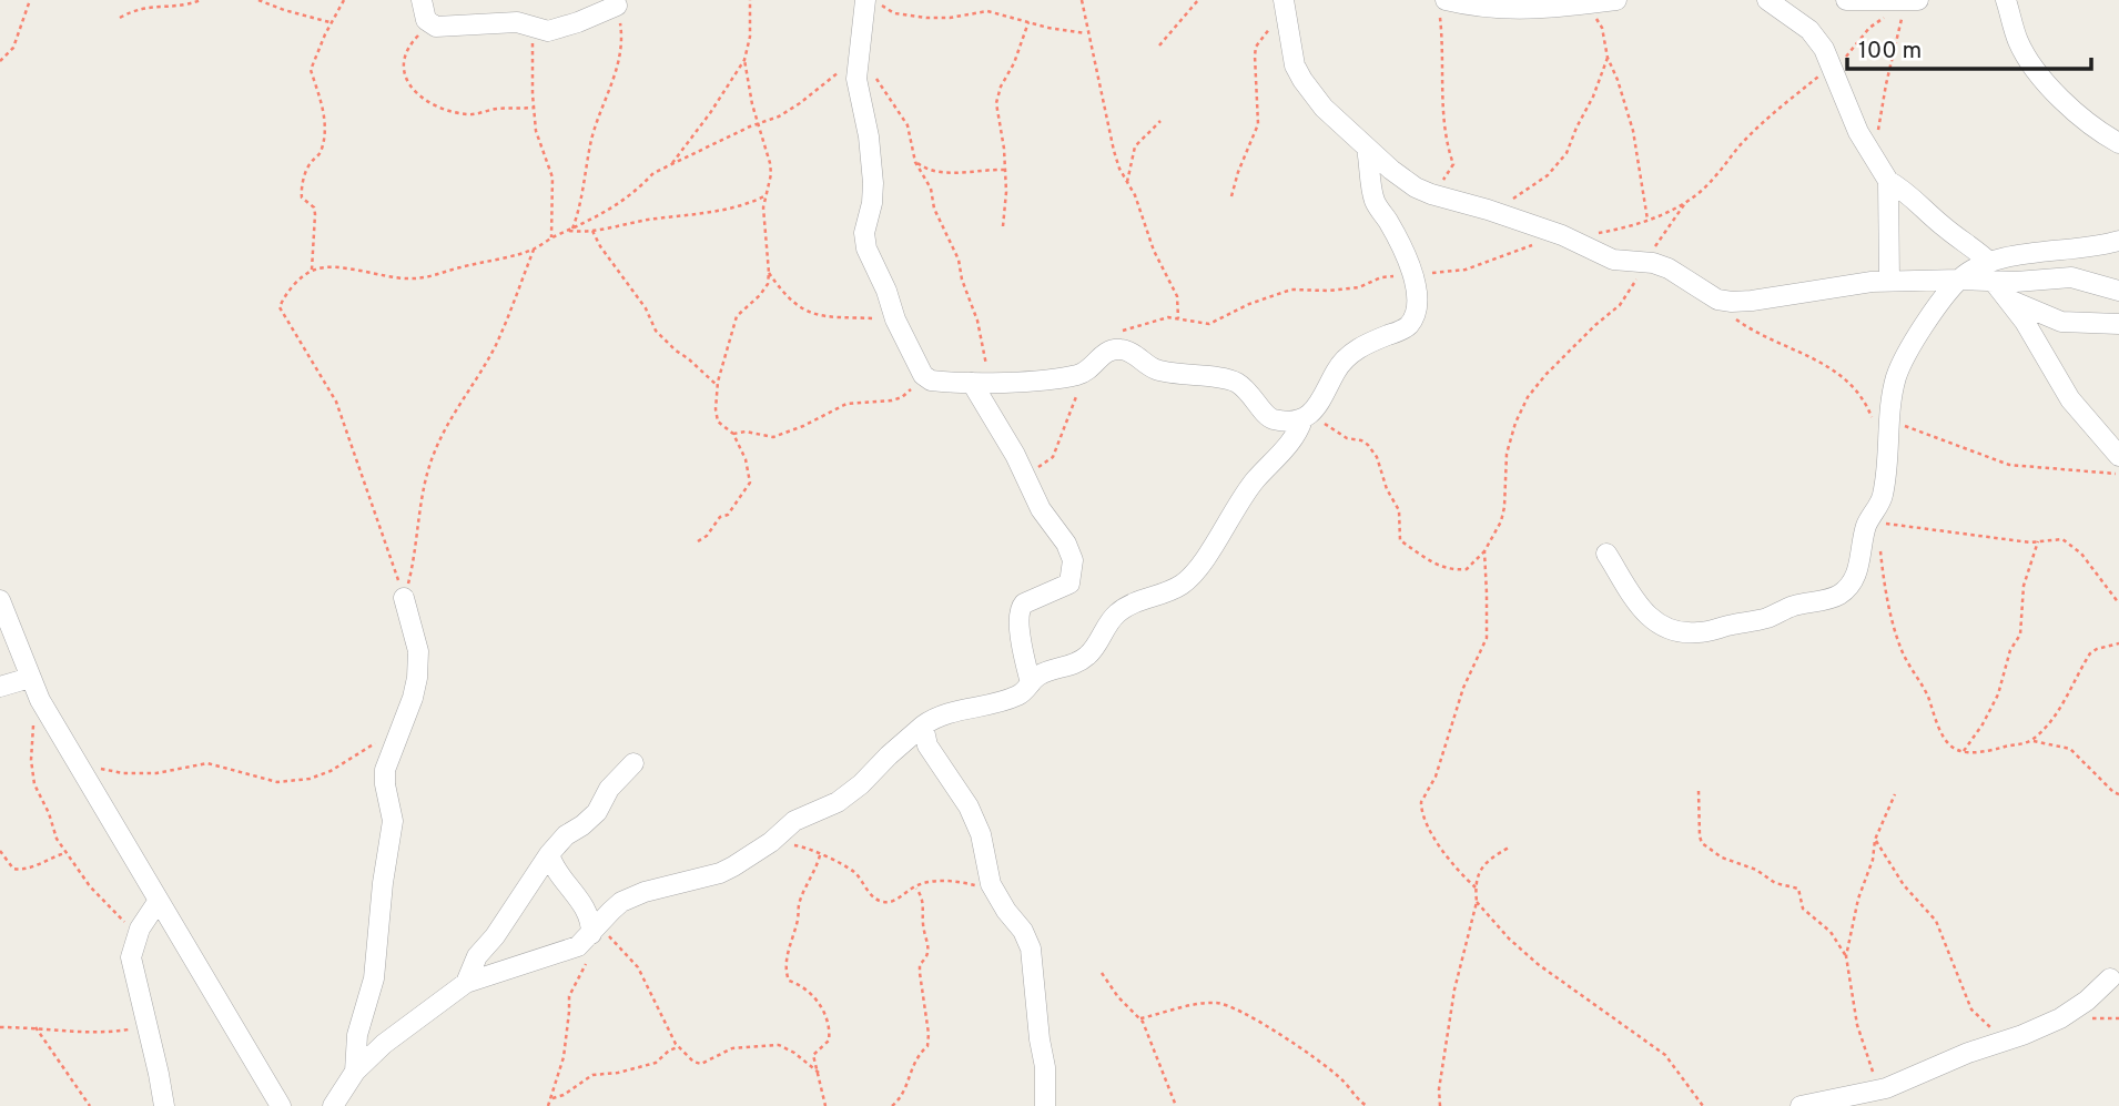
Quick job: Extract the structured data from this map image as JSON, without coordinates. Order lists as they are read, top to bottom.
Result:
{
  "scale_bar": "100 m"
}
